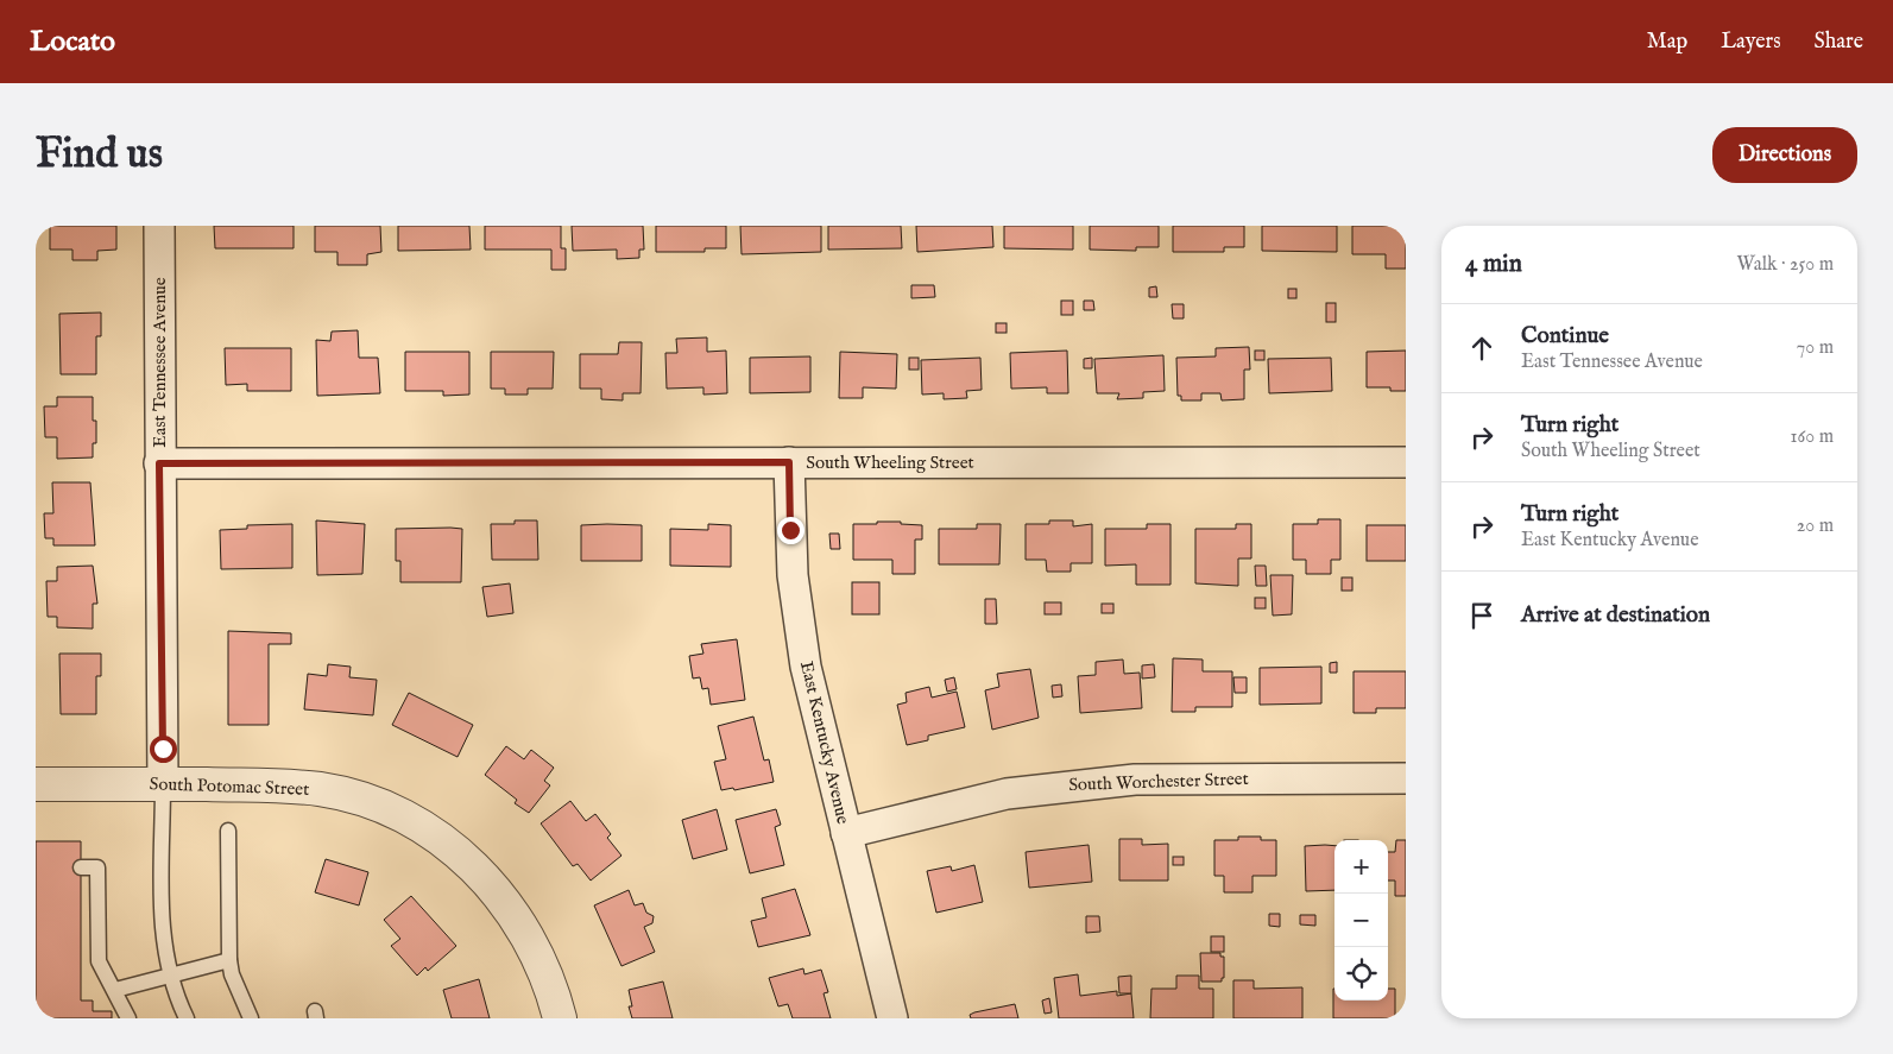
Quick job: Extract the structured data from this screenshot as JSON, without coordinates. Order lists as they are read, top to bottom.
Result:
{
  "streets": {
    "street": [
      "East Tennessee Avenue",
      "South Wheeling Street",
      "East Kentucky Avenue",
      "South Worchester Street",
      "South Potomac Street"
    ]
  },
  "crossings": [
    ["East Tennessee Avenue", "South Wheeling Street"],
    ["East Tennessee Avenue", "South Potomac Street"],
    ["South Wheeling Street", "East Kentucky Avenue"],
    ["East Kentucky Avenue", "South Worchester Street"]
  ],
  "page": {
    "header": "Locato",
    "nav": ["Map", "Layers", "Share"],
    "buttons": "Directions",
    "title": "Find us",
    "heading": ["4 min", "Walk · 250 m"],
    "list": [
      ["Continue", "East Tennessee Avenue", "70 m"],
      ["Turn right", "South Wheeling Street", "160 m"],
      ["Turn right", "East Kentucky Avenue", "20 m"],
      "Arrive at destination"
    ],
    "map_buttons": ["+", "−"]
  }
}
